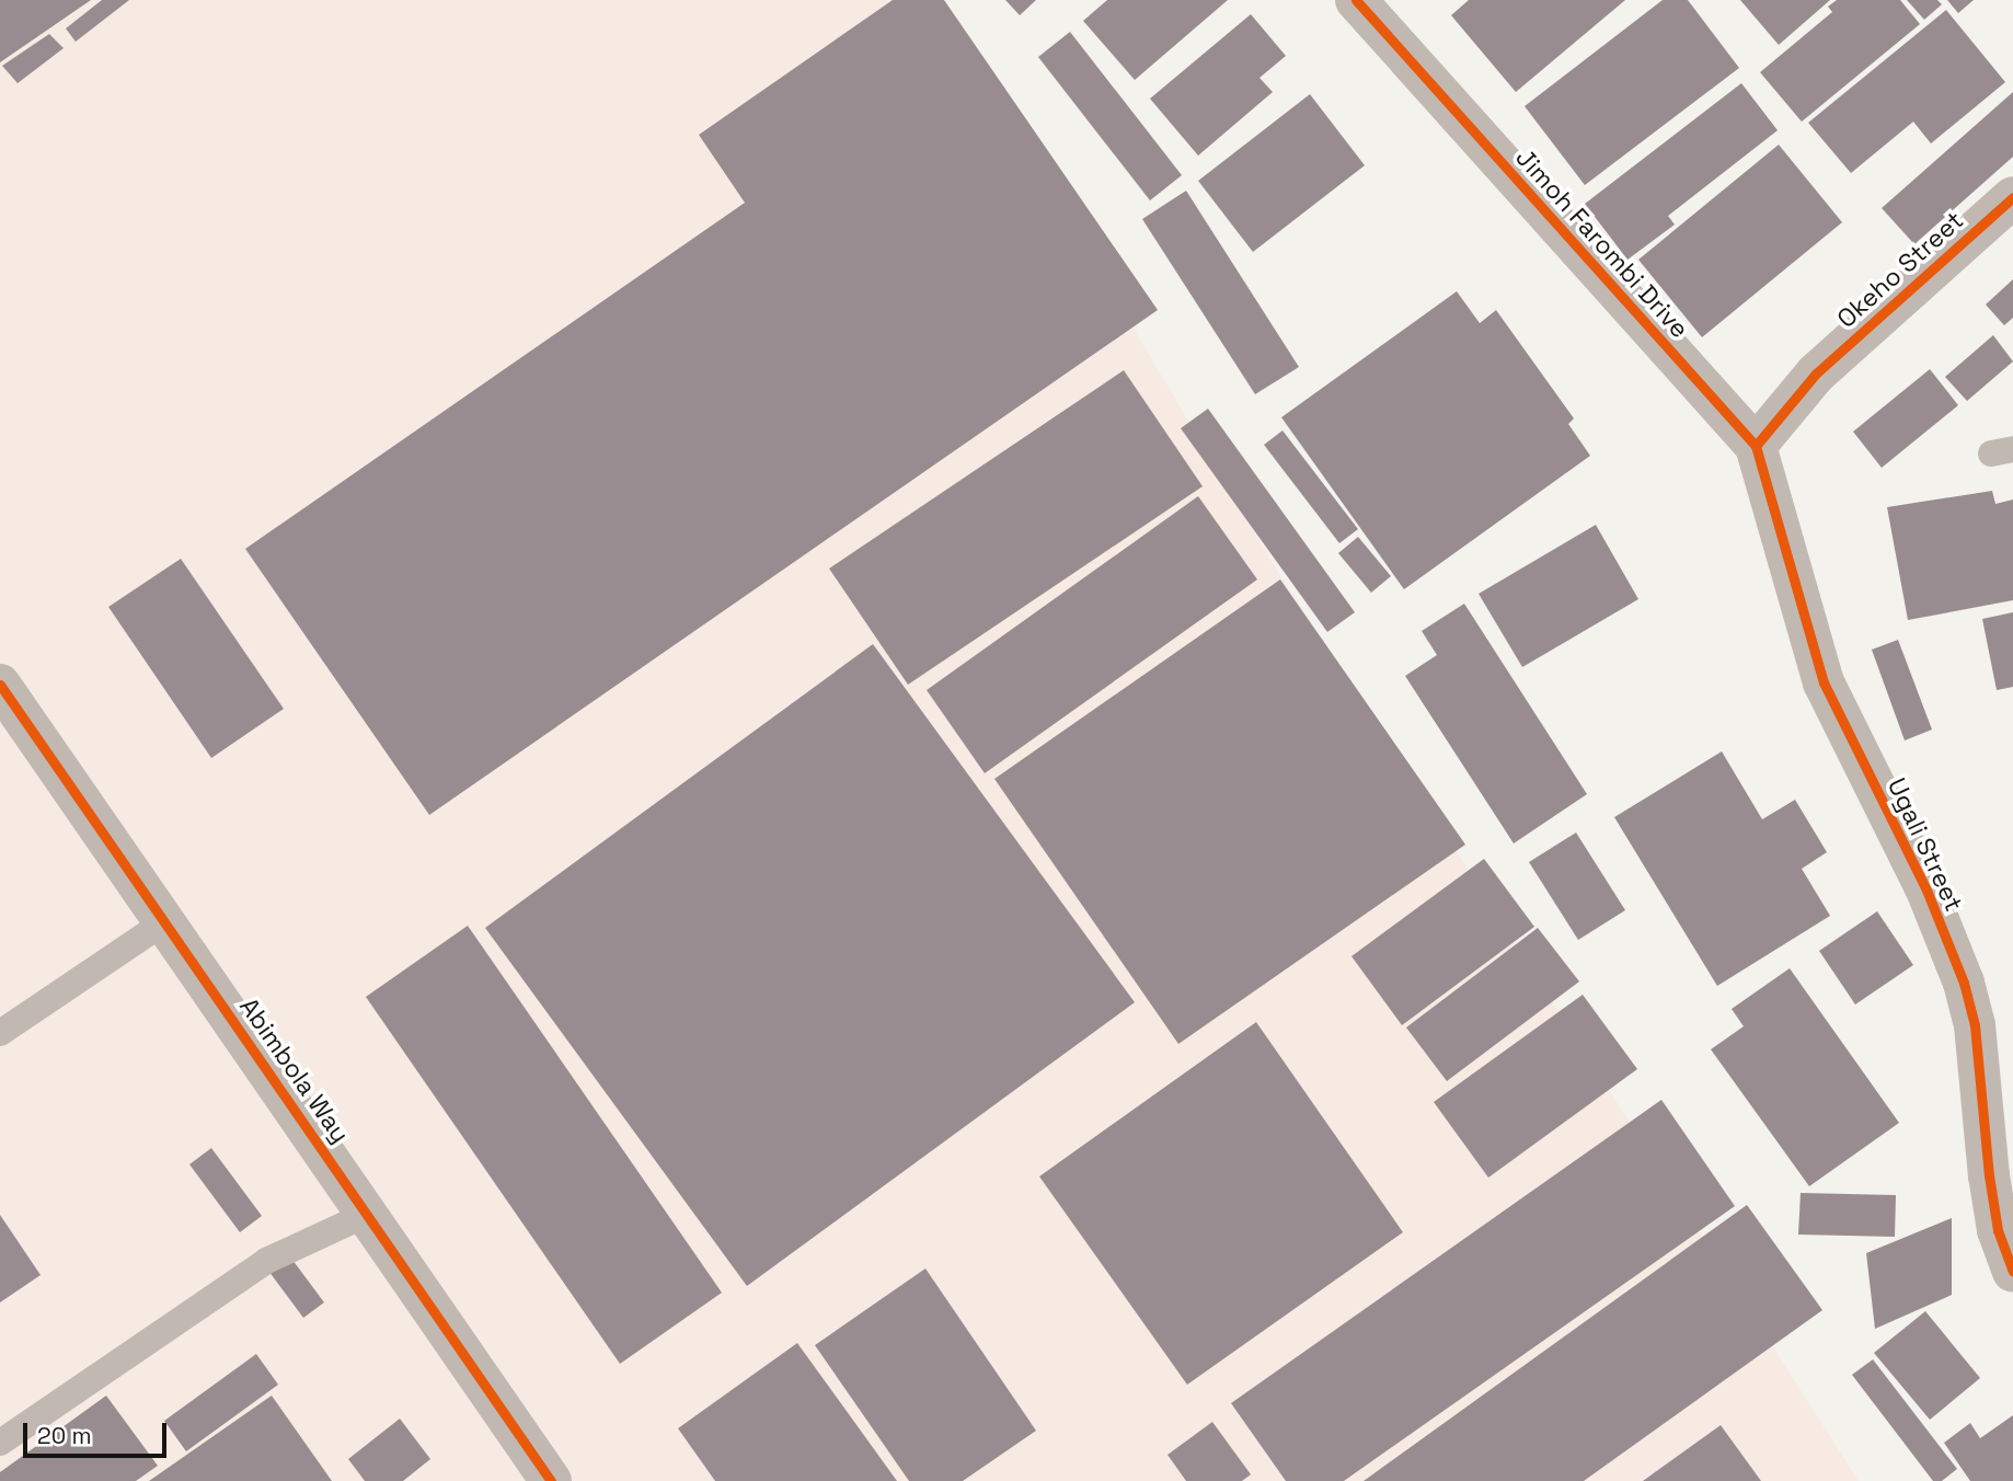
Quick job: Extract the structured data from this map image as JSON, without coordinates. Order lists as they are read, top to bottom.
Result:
{
  "streets": {
    "street": [
      "Jimoh Farombi Drive",
      "Okeho Street",
      "Ugali Street",
      "Abimbola Way"
    ]
  },
  "crossings": [
    ["Jimoh Farombi Drive", "Okeho Street"],
    ["Jimoh Farombi Drive", "Ugali Street"],
    ["Okeho Street", "Ugali Street"]
  ],
  "scale_bar": "20 m"
}
